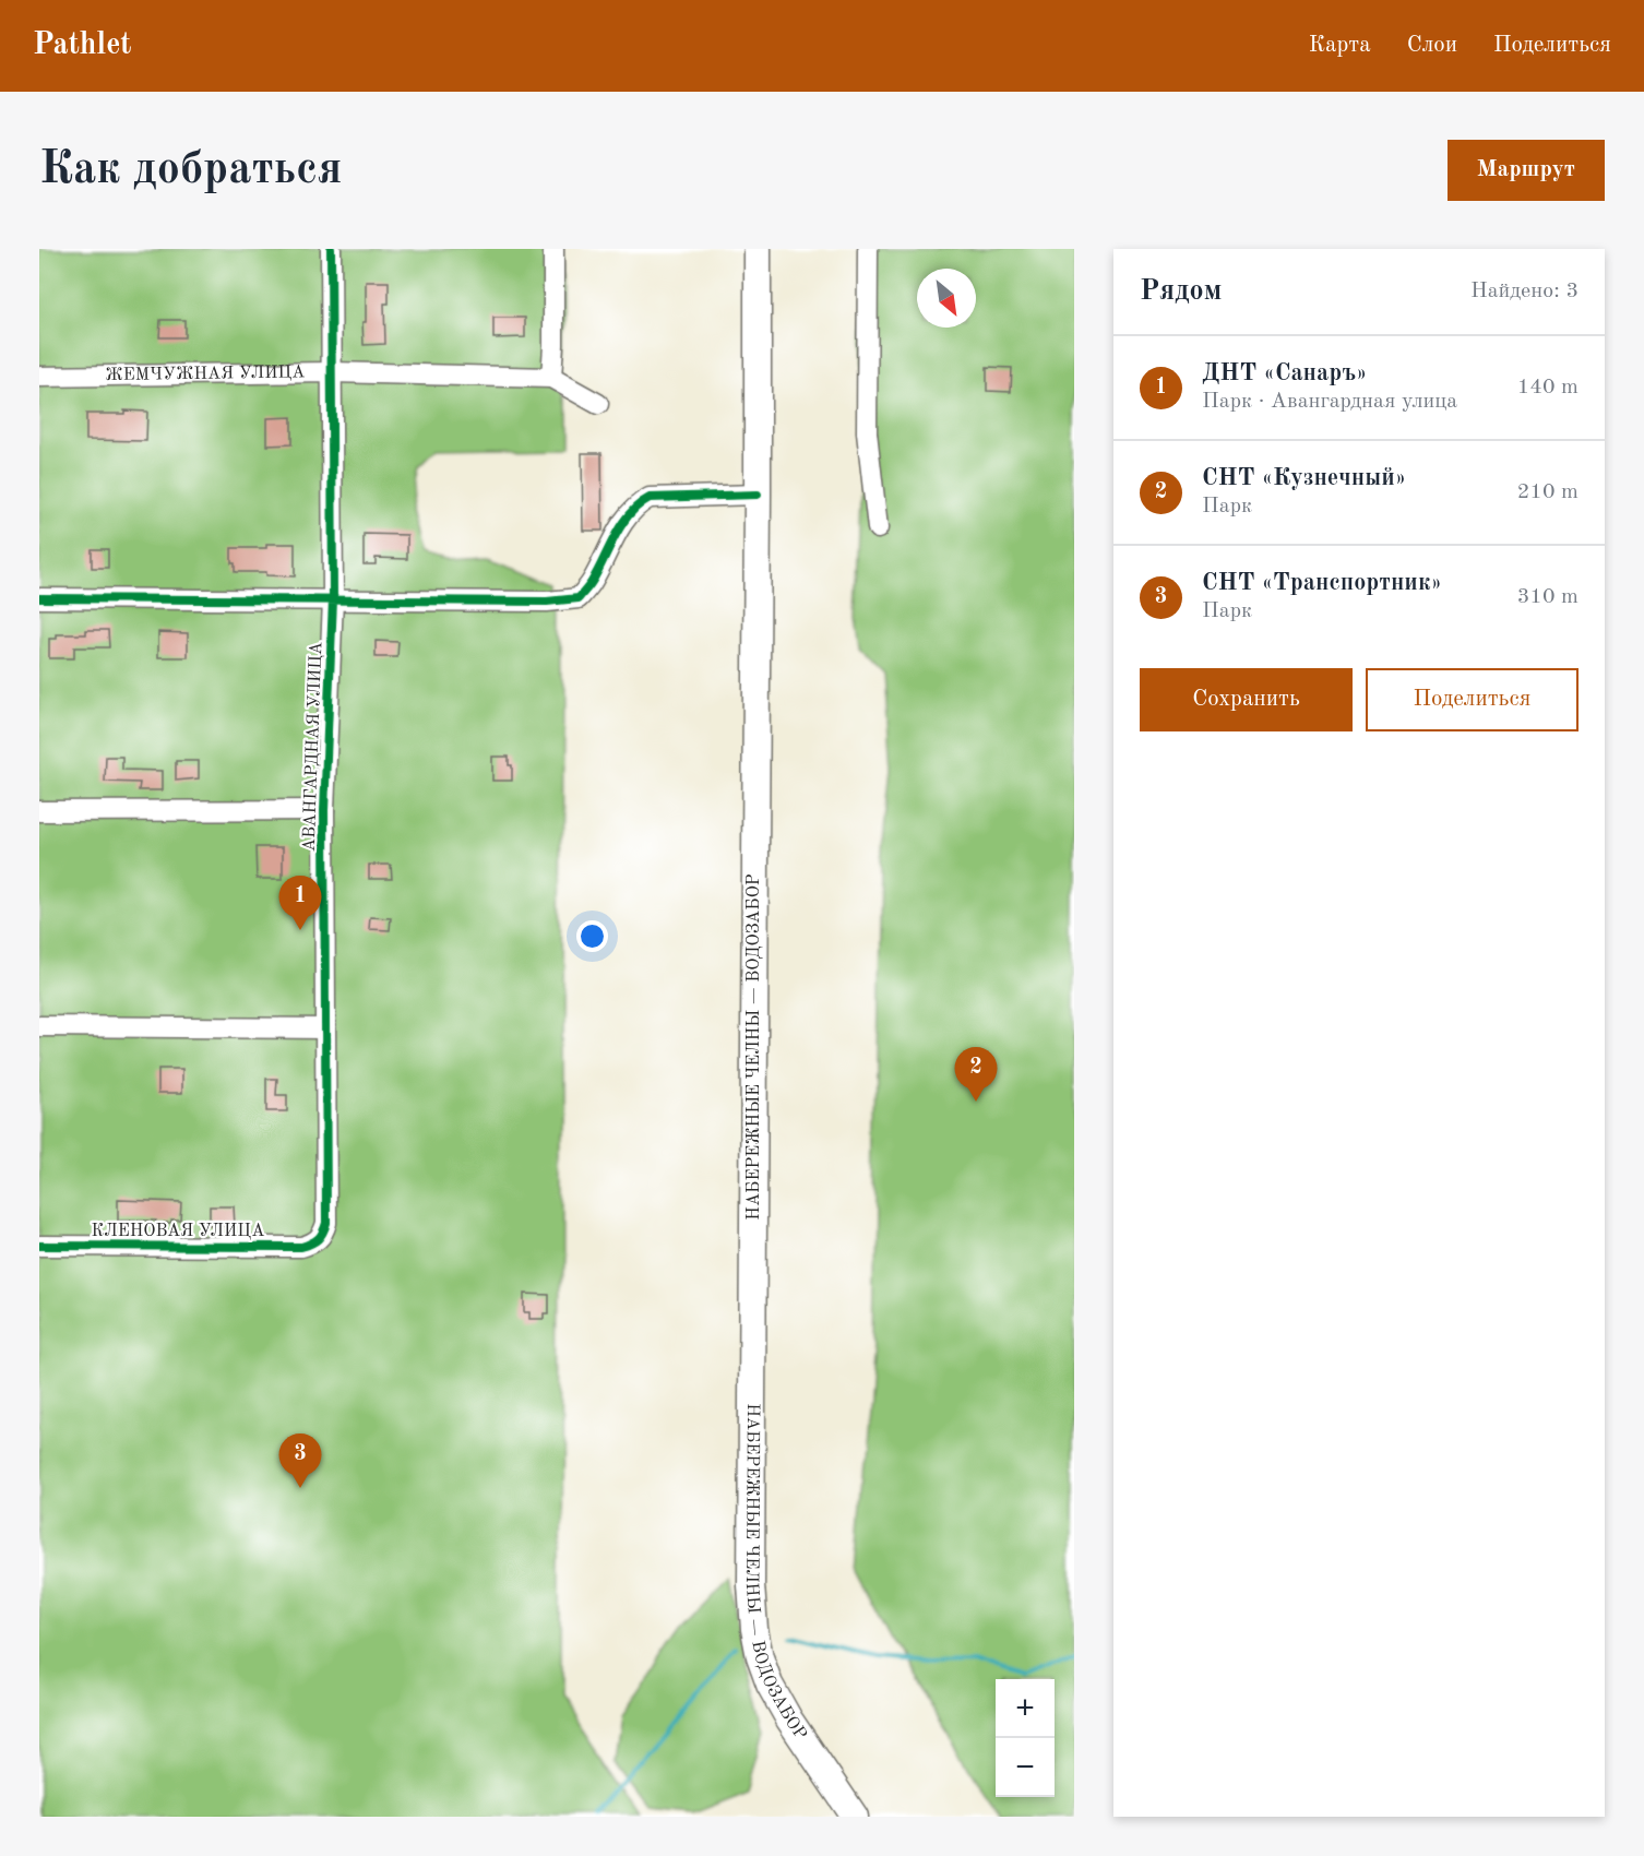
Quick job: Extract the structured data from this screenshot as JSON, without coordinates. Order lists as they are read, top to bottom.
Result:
{
  "streets": {
    "main road": ["НАБЕРЕЖНЫЕ ЧЕЛНЫ — ВОДОЗАБОР"],
    "street": ["ЖЕМЧУЖНАЯ УЛИЦА", "АВАНГАРДНАЯ УЛИЦА", "КЛЕНОВАЯ УЛИЦА"]
  },
  "crossings": [
    ["ЖЕМЧУЖНАЯ УЛИЦА", "АВАНГАРДНАЯ УЛИЦА"],
    ["АВАНГАРДНАЯ УЛИЦА", "КЛЕНОВАЯ УЛИЦА"]
  ],
  "north": "bottom right",
  "page": {
    "header": "Pathlet",
    "nav": ["Карта", "Слои", "Поделиться"],
    "buttons": [
      "Маршрут",
      ["Сохранить", "Поделиться"]
    ],
    "title": "Как добраться",
    "heading": ["Рядом", "Найдено: 3"],
    "list": [
      {
        "mark": "1",
        "name": "ДНТ «Санаръ»",
        "note": "Парк · Авангардная улица",
        "value": "140 m"
      },
      {
        "mark": "2",
        "name": "СНТ «Кузнечный»",
        "note": "Парк",
        "value": "210 m"
      },
      {
        "mark": "3",
        "name": "СНТ «Транспортник»",
        "note": "Парк",
        "value": "310 m"
      }
    ],
    "pins": ["1", "2", "3"],
    "map_buttons": ["+", "−"]
  }
}
